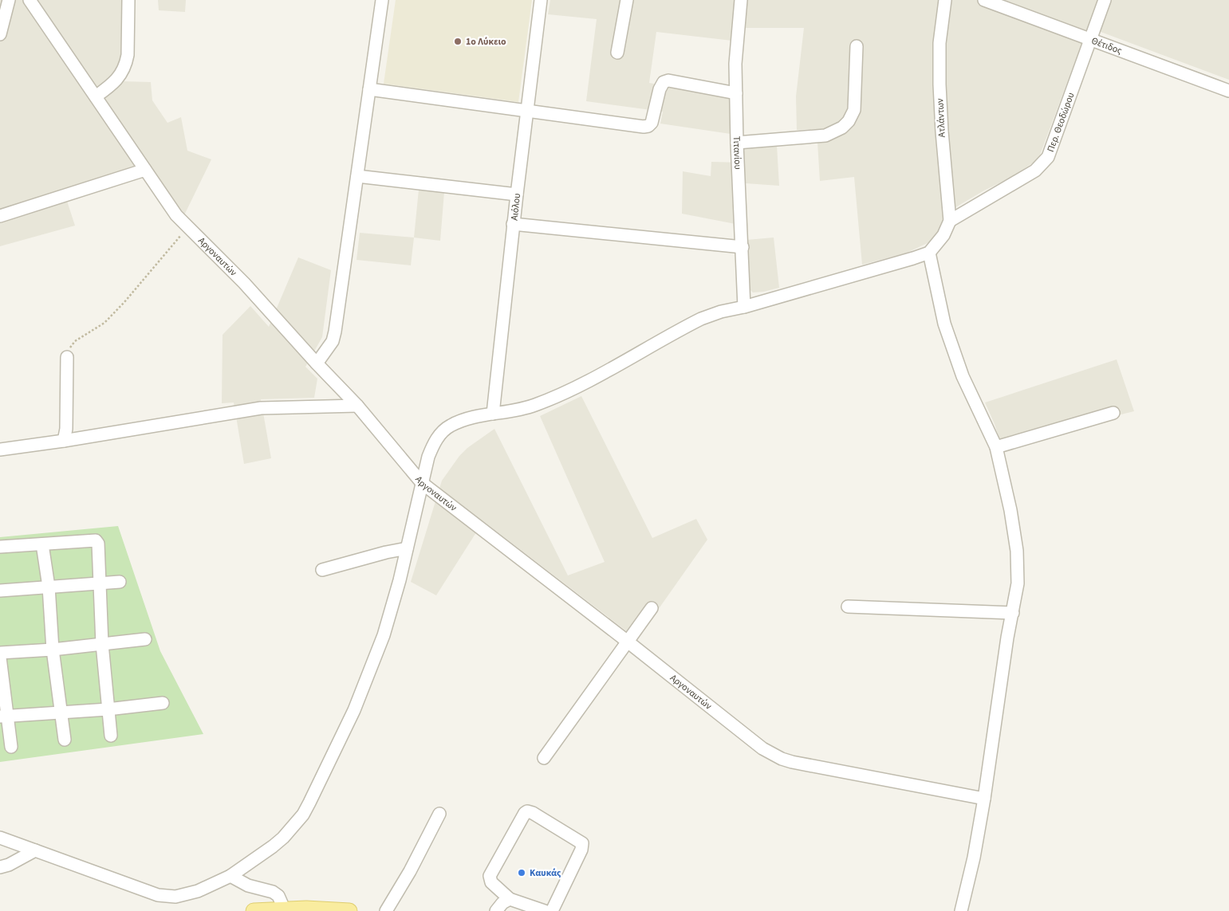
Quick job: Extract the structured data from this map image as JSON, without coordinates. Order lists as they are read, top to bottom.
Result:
{
  "streets": {
    "street": [
      "Θέτιδος",
      "Ατλάντων",
      "Περ. Θεοδώρου",
      "Τιτανίου",
      "Αιόλου",
      "Αργοναυτών"
    ]
  },
  "crossings": [
    ["Θέτιδος", "Περ. Θεοδώρου"],
    ["Ατλάντων", "Περ. Θεοδώρου"]
  ],
  "places": ["1ο Λύκειο", "Καυκάς"]
}
